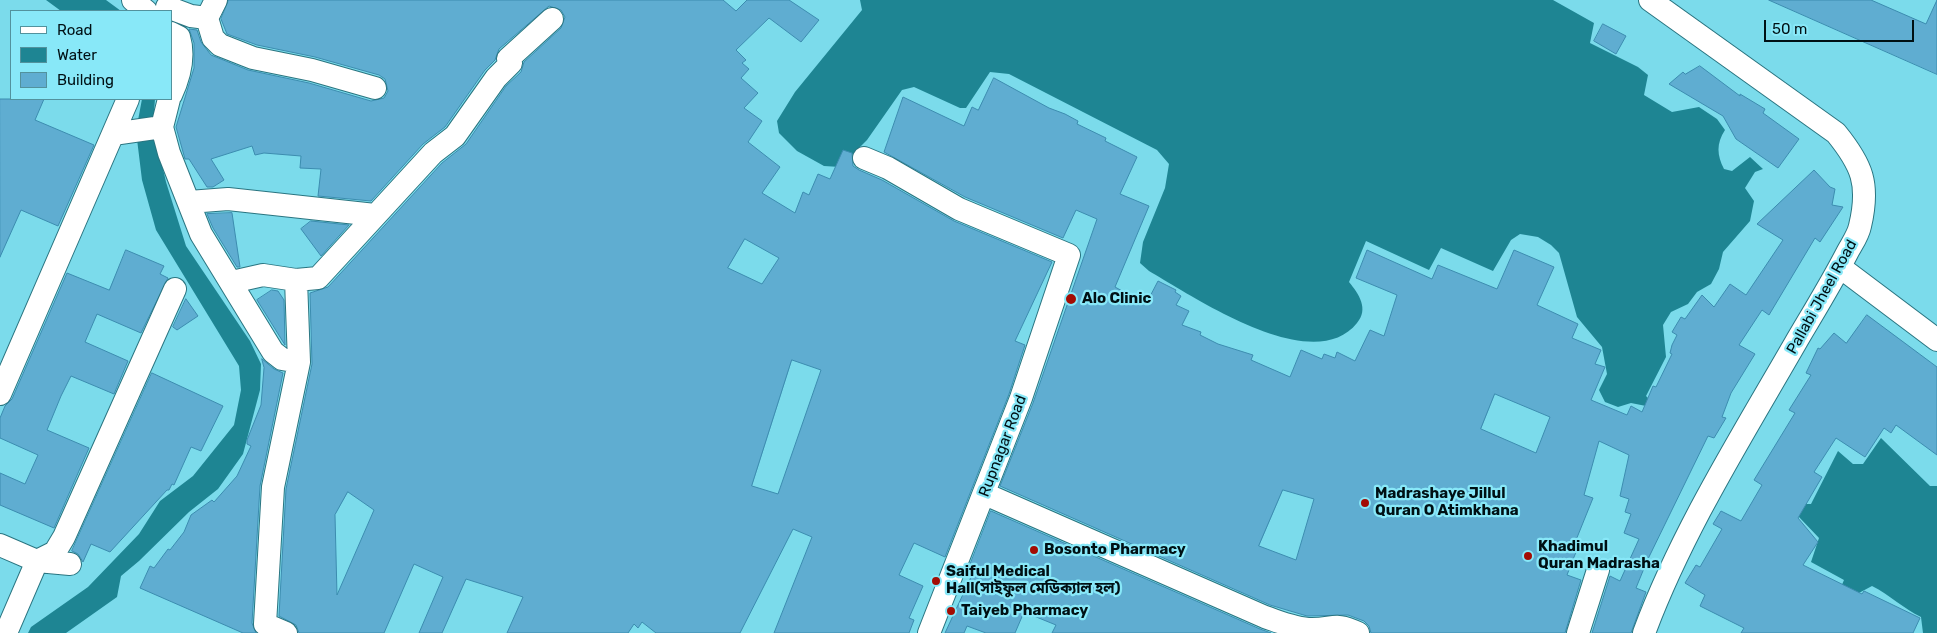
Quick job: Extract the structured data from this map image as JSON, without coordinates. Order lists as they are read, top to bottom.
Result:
{
  "streets": {
    "street": ["Pallabi Jheel Road", "Rupnagar Road"]
  },
  "places": [
    "Alo Clinic",
    "Madrashaye Jillul Quran O Atimkhana",
    "Bosonto Pharmacy",
    "Khadimul Quran Madrasha",
    "Saiful Medical Hall(সাইফুল মেডিক্যাল হল)",
    "Taiyeb Pharmacy"
  ],
  "legend": ["Road", "Water", "Building"],
  "scale_bar": "50 m"
}
